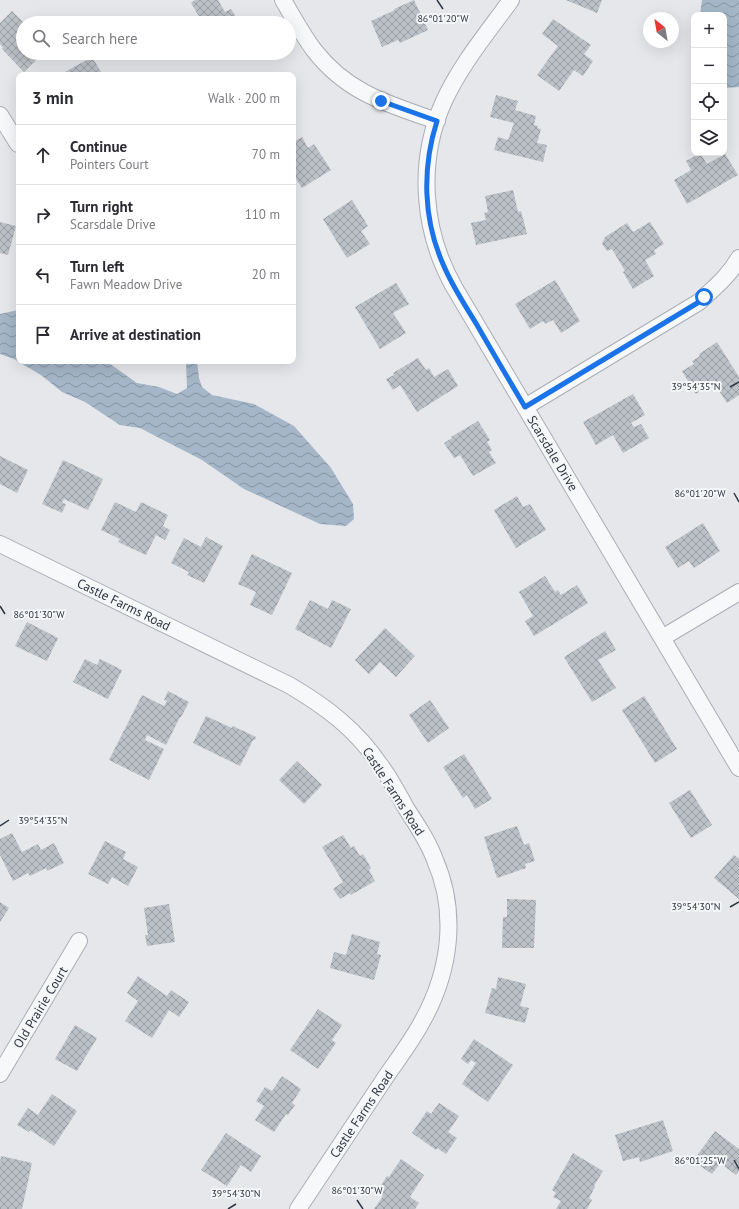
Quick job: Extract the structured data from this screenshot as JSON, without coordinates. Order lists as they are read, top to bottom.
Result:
{
  "streets": {
    "street": ["Scarsdale Drive", "Castle Farms Road", "Old Prairie Court"]
  },
  "north": "top left",
  "page": {
    "map_buttons": ["+", "−"],
    "search": "Search here",
    "heading": ["3 min", "Walk · 200 m"],
    "list": [
      ["Continue", "Pointers Court", "70 m"],
      ["Turn right", "Scarsdale Drive", "110 m"],
      ["Turn left", "Fawn Meadow Drive", "20 m"],
      "Arrive at destination"
    ]
  },
  "coordinates": [
    "86°01'20\"W",
    "39°54'35\"N",
    "86°01'30\"W",
    "39°54'30\"N",
    "86°01'25\"W"
  ]
}
